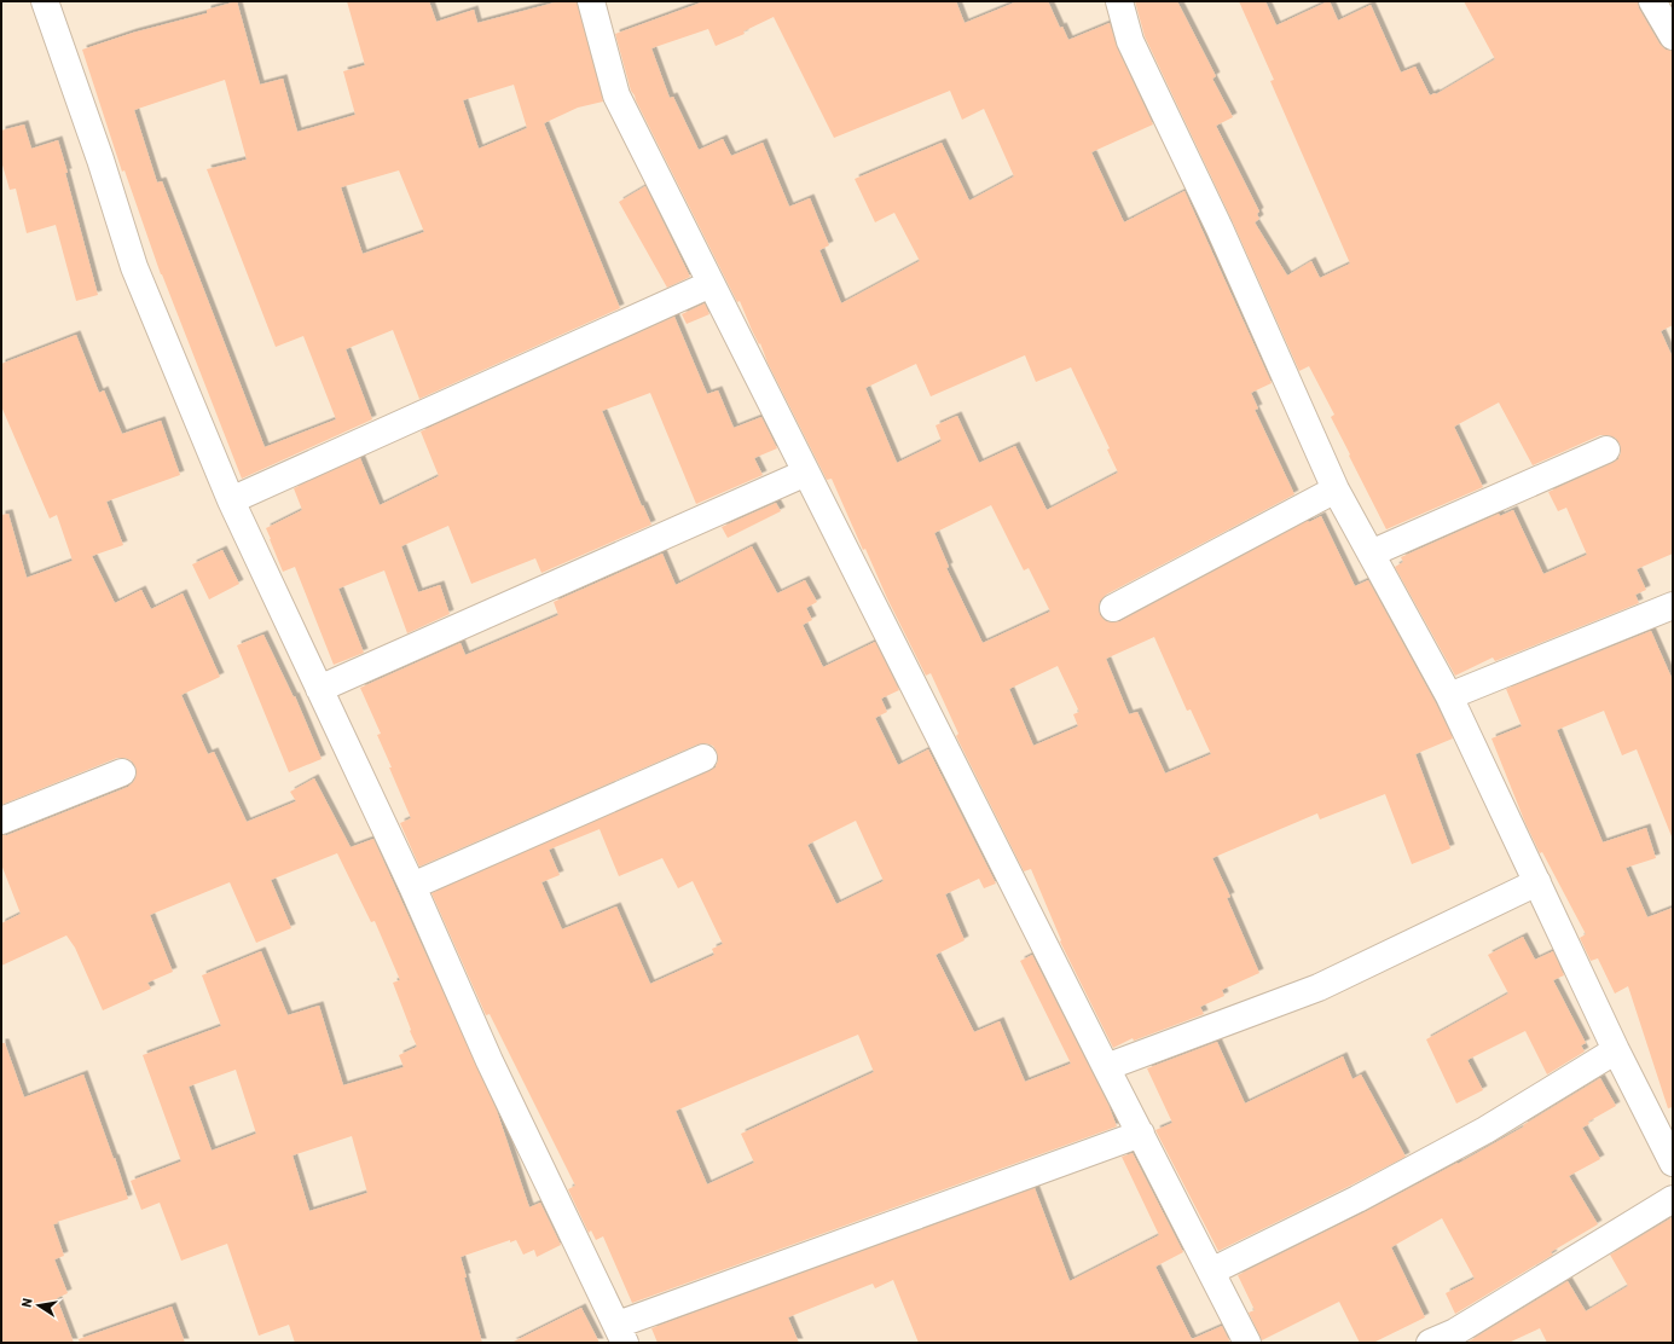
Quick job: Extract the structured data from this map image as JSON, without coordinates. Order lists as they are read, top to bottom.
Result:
{
  "north": "left"
}
